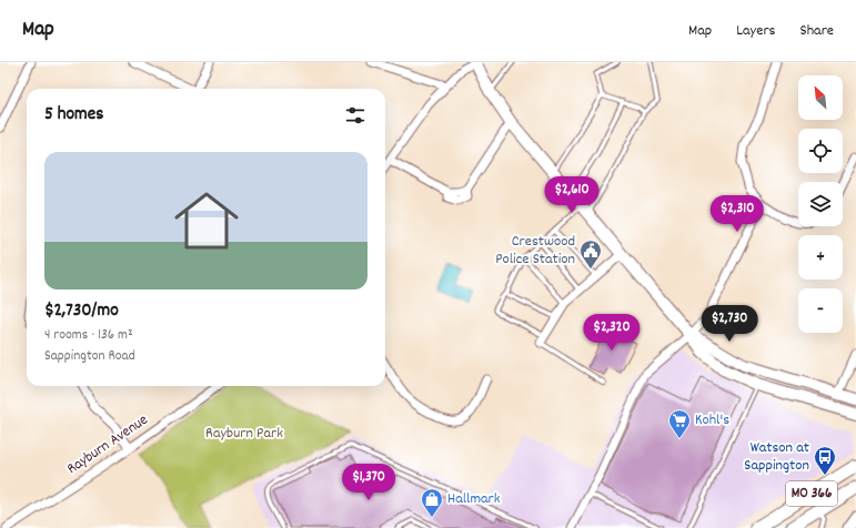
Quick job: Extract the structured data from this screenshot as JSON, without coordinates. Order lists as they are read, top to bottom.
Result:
{
  "streets": {
    "main road": ["MO 366"],
    "street": ["Rayburn Avenue"]
  },
  "parks": ["Rayburn Park"],
  "places": {
    "public building": ["Crestwood Police Station"],
    "supermarket": ["Kohl's"],
    "bus stop": ["Watson at Sappington"],
    "shop": ["Hallmark"]
  },
  "north": "top left",
  "page": {
    "header": "Map",
    "nav": ["Map", "Layers", "Share"],
    "map_buttons": ["+", "−"],
    "heading": "5 homes",
    "list": [
      {
        "name": "$2,730/mo",
        "note": "4 rooms · 136 m² · Sappington Road"
      }
    ],
    "price": [
      "$2,610",
      "$2,310",
      "$2,730",
      "$2,320",
      "$1,370"
    ]
  }
}
